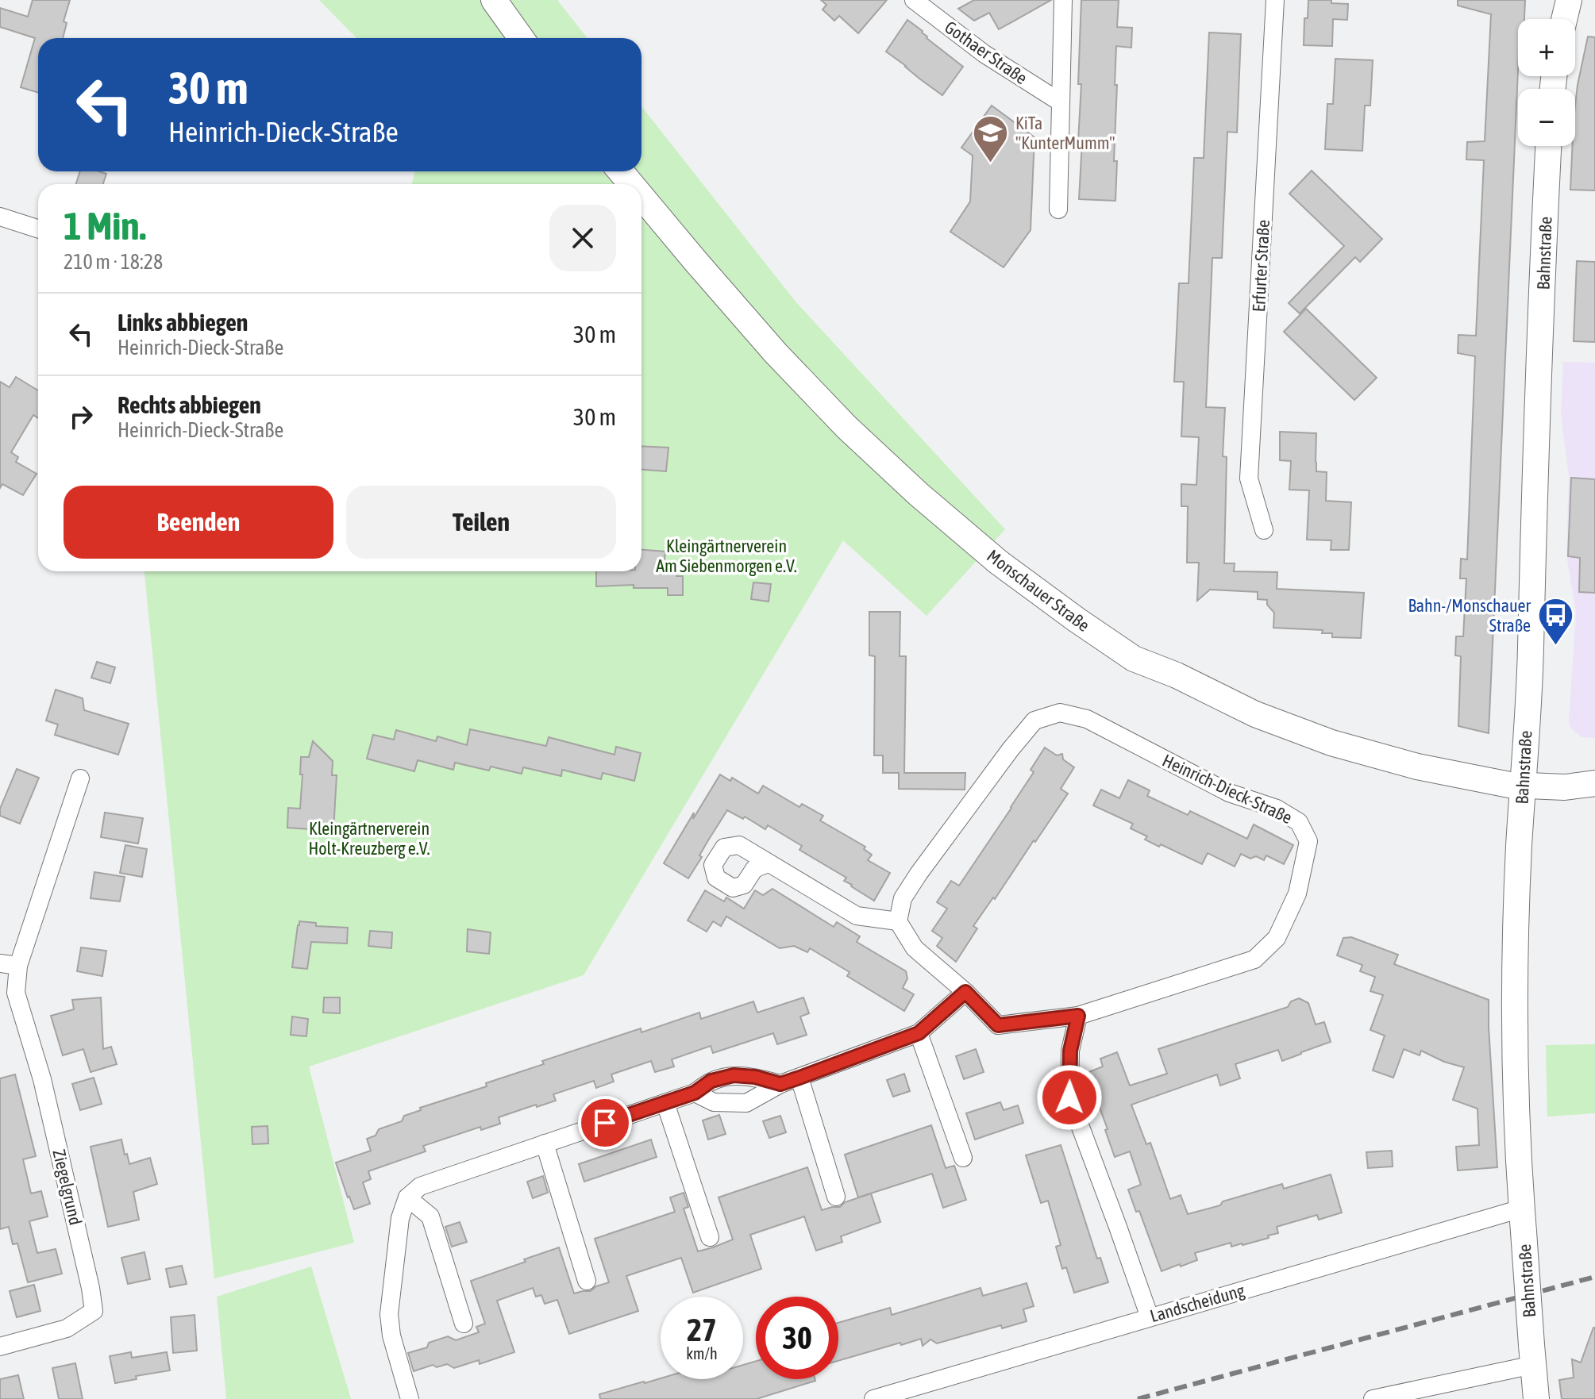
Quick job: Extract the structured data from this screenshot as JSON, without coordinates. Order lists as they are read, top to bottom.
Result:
{
  "streets": {
    "street": [
      "Gothaer Straße",
      "Bahnstraße",
      "Erfurter Straße",
      "Monschauer Straße",
      "Heinrich-Dieck-Straße",
      "Ziegelgrund",
      "Landscheidung"
    ]
  },
  "crossings": [
    ["Bahnstraße", "Monschauer Straße"],
    ["Bahnstraße", "Landscheidung"]
  ],
  "parks": ["Kleingärtnerverein Am Siebenmorgen e.V.", "Kleingärtnerverein Holt-Kreuzberg e.V."],
  "places": {
    "school or university": ["KiTa \"KunterMumm\""],
    "bus stop": ["Bahn-/Monschauer Straße"]
  },
  "page": {
    "map_buttons": ["+", "−"],
    "turn": ["30 m", "Heinrich-Dieck-Straße"],
    "heading": ["1 Min.", "210 m · 18:28"],
    "list": [
      {
        "name": "Links abbiegen",
        "note": "Heinrich-Dieck-Straße",
        "value": "30 m"
      },
      {
        "name": "Rechts abbiegen",
        "note": "Heinrich-Dieck-Straße",
        "value": "30 m"
      }
    ],
    "buttons": ["Beenden", "Teilen"],
    "speed": "27 km/h",
    "limit": "30"
  }
}
